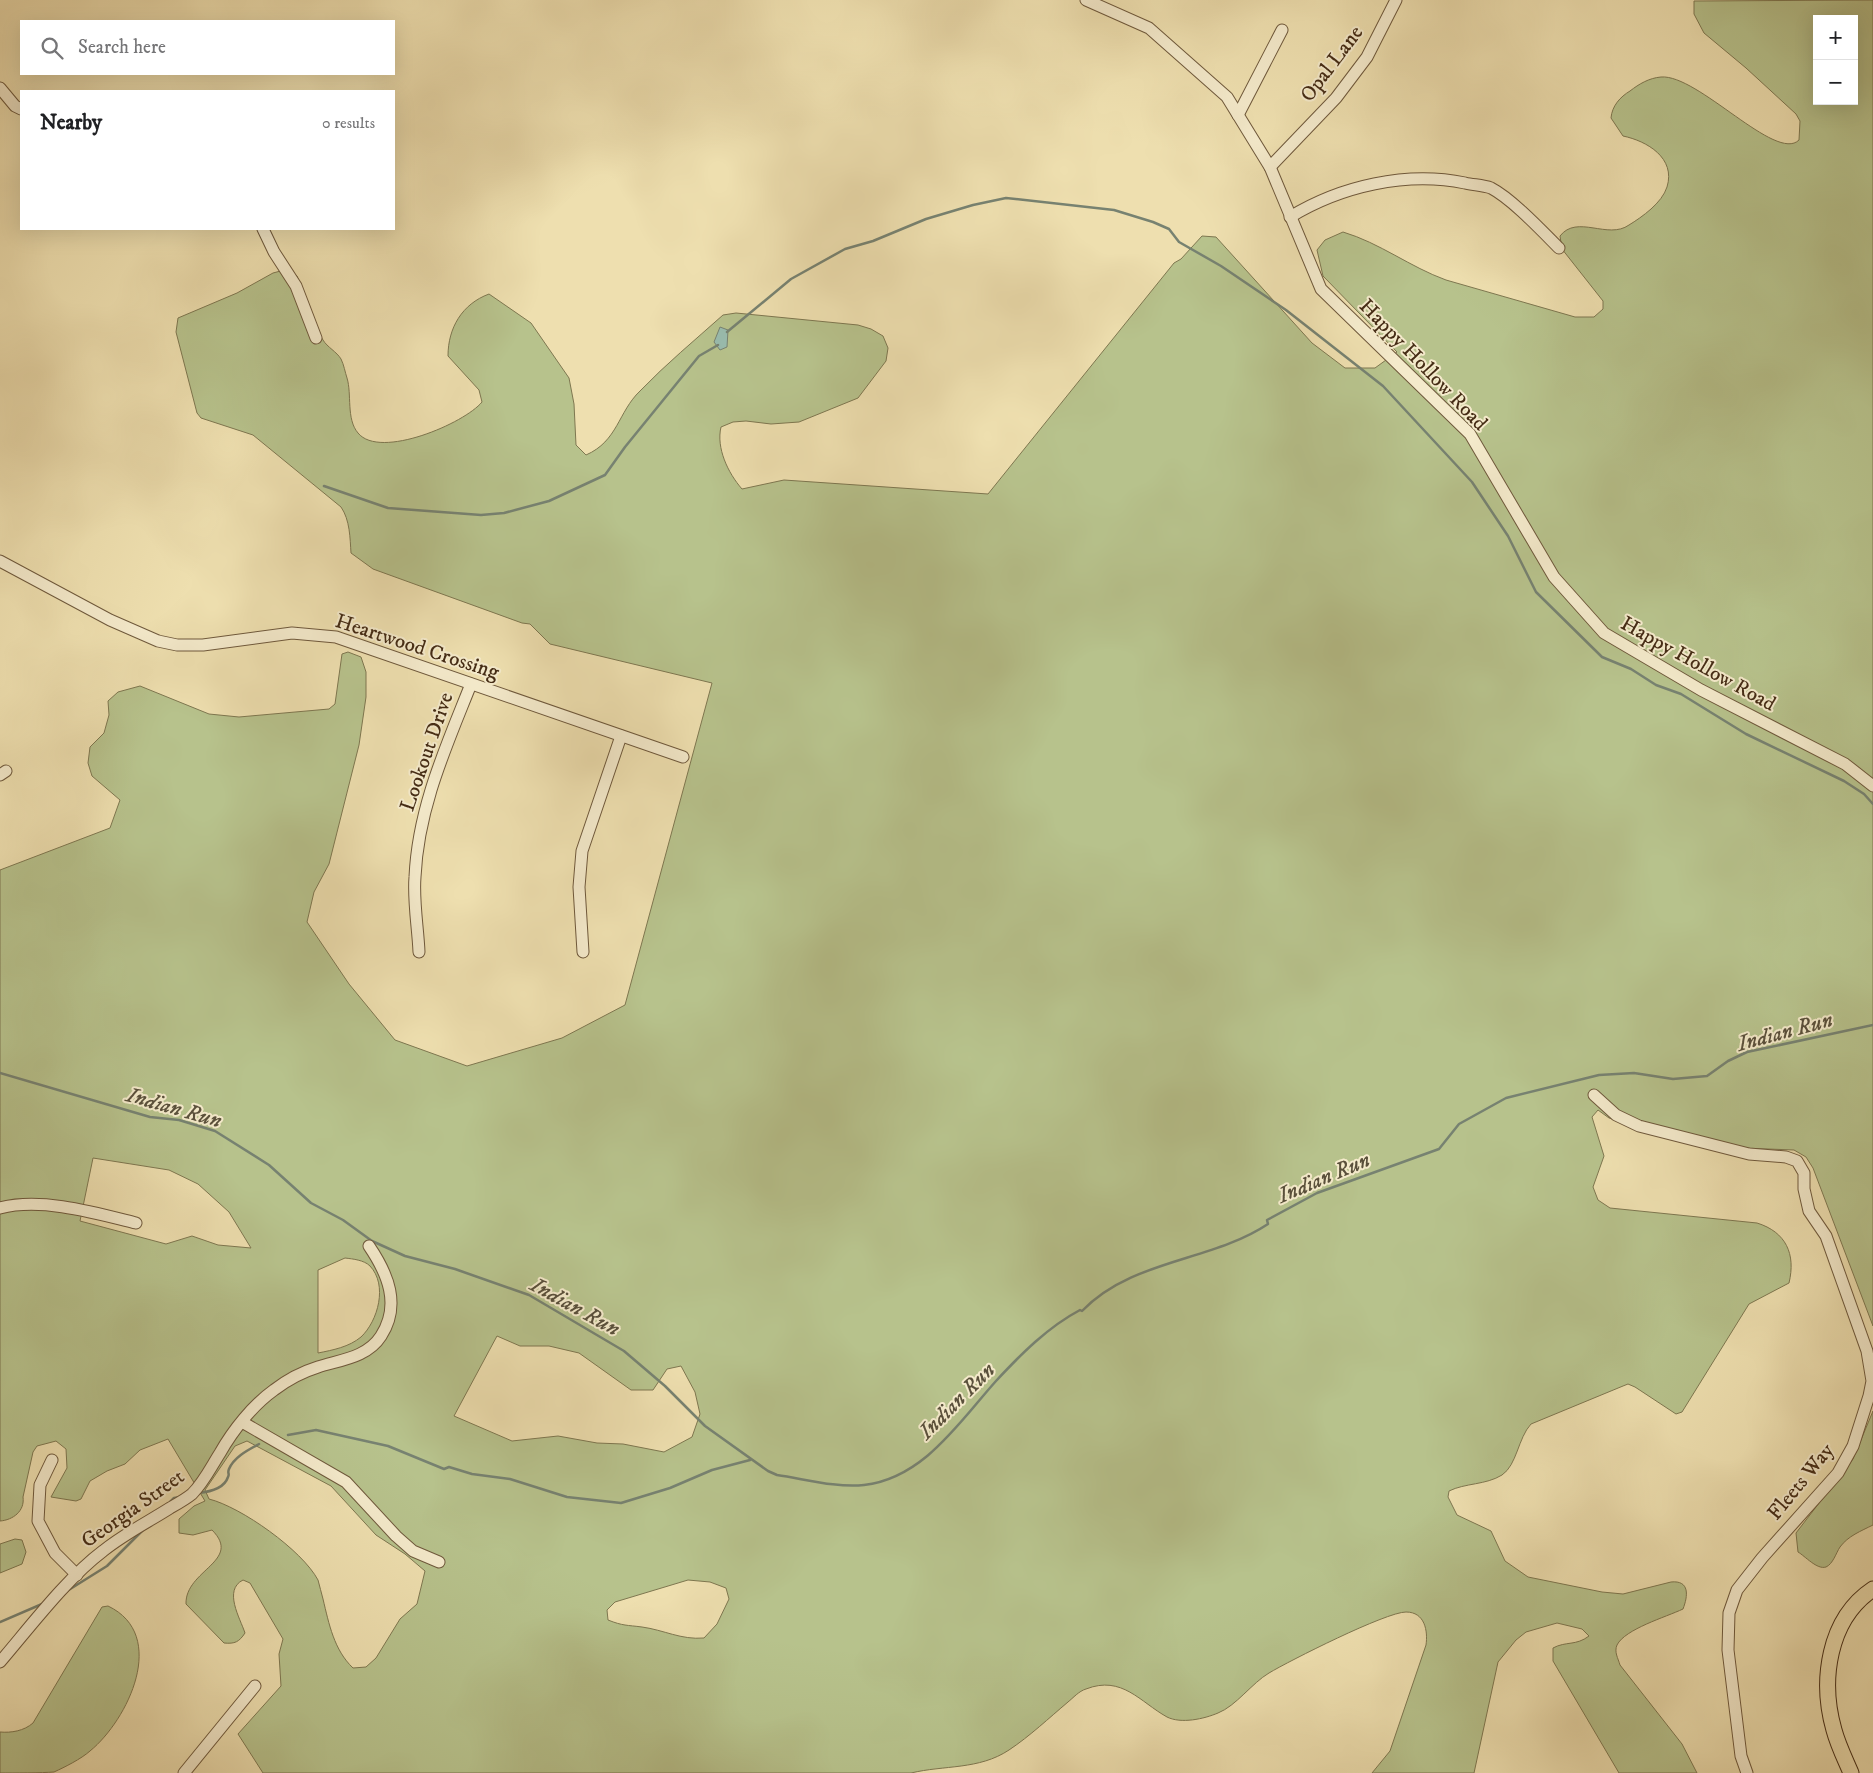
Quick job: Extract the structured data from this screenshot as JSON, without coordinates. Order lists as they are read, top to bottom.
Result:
{
  "streets": {
    "street": [
      "Opal Lane",
      "Happy Hollow Road",
      "Heartwood Crossing",
      "Lookout Drive",
      "Fleets Way",
      "Georgia Street"
    ]
  },
  "crossings": [
    ["Opal Lane", "Happy Hollow Road"],
    ["Heartwood Crossing", "Lookout Drive"]
  ],
  "water": ["Indian Run"],
  "page": {
    "map_buttons": ["+", "−"],
    "search": "Search here",
    "heading": ["Nearby", "0 results"]
  }
}
